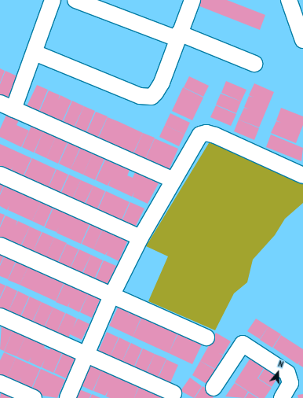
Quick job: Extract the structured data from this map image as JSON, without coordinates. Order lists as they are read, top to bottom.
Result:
{
  "north": "top"
}
